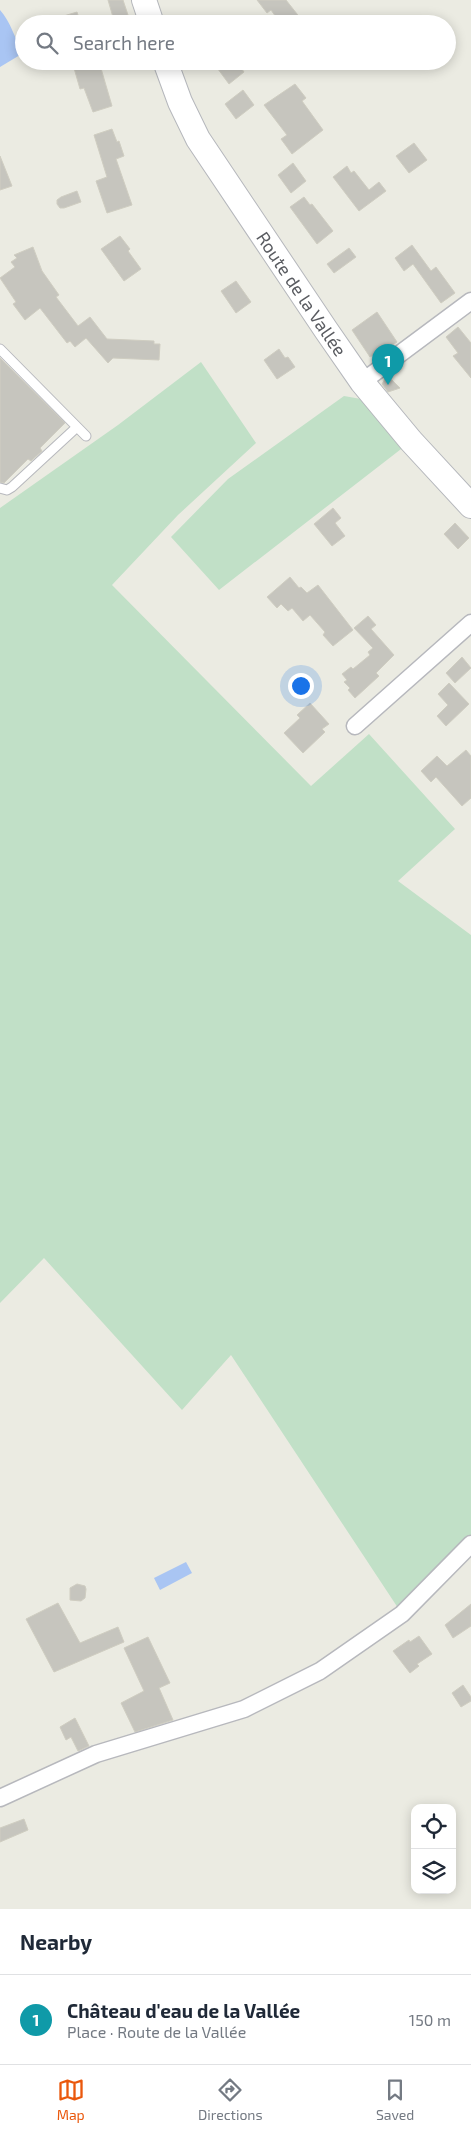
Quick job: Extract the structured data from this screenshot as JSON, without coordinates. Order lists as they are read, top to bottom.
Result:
{
  "streets": {
    "street": ["Route de la Vallée"]
  },
  "page": {
    "search": "Search here",
    "pins": "1",
    "heading": "Nearby",
    "list": [
      {
        "mark": "1",
        "name": "Château d'eau de la Vallée",
        "note": "Place · Route de la Vallée",
        "value": "150 m"
      }
    ],
    "nav": ["Map", "Directions", "Saved"]
  }
}
